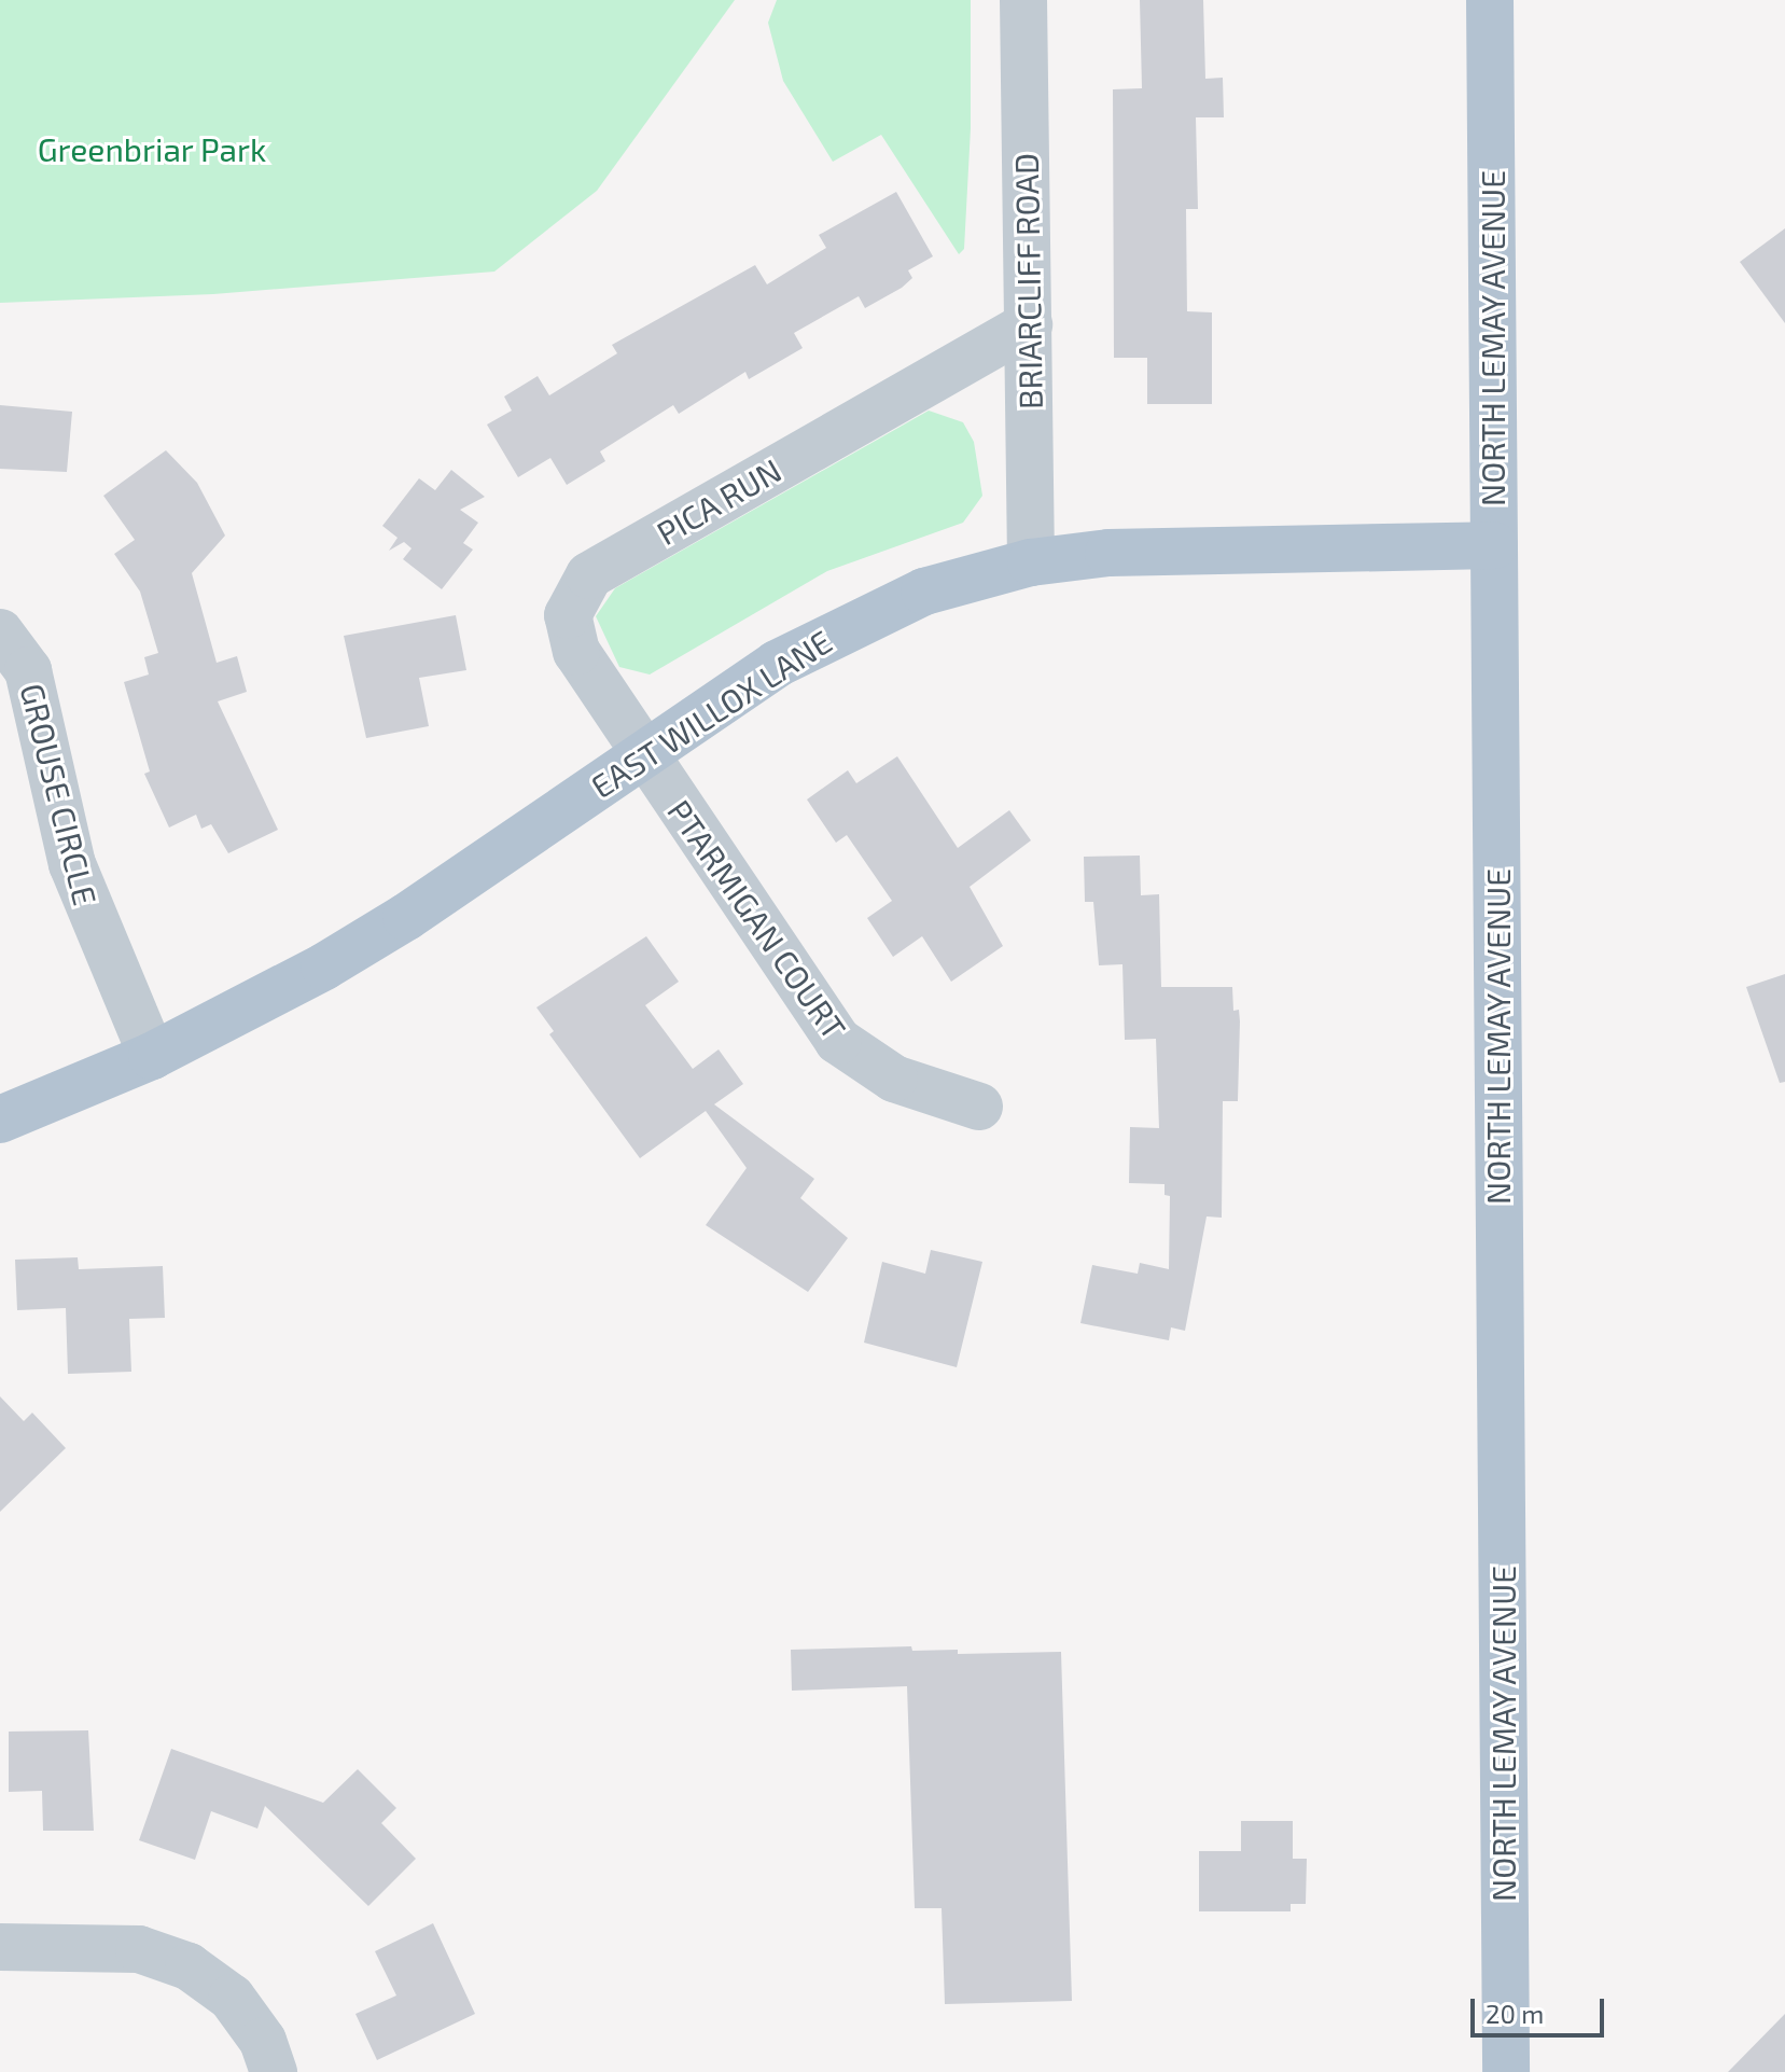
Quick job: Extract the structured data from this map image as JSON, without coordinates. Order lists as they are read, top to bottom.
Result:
{
  "streets": {
    "main road": ["NORTH LEMAY AVENUE", "EAST WILLOX LANE"],
    "street": [
      "BRIARCLIFF ROAD",
      "PICA RUN",
      "GROUSE CIRCLE",
      "PTARMIGAN COURT"
    ]
  },
  "crossings": [
    ["BRIARCLIFF ROAD", "PICA RUN"],
    ["BRIARCLIFF ROAD", "EAST WILLOX LANE"],
    ["NORTH LEMAY AVENUE", "EAST WILLOX LANE"],
    ["PICA RUN", "EAST WILLOX LANE"],
    ["PICA RUN", "PTARMIGAN COURT"],
    ["EAST WILLOX LANE", "GROUSE CIRCLE"],
    ["EAST WILLOX LANE", "PTARMIGAN COURT"]
  ],
  "parks": ["Greenbriar Park"],
  "scale_bar": "20 m"
}
